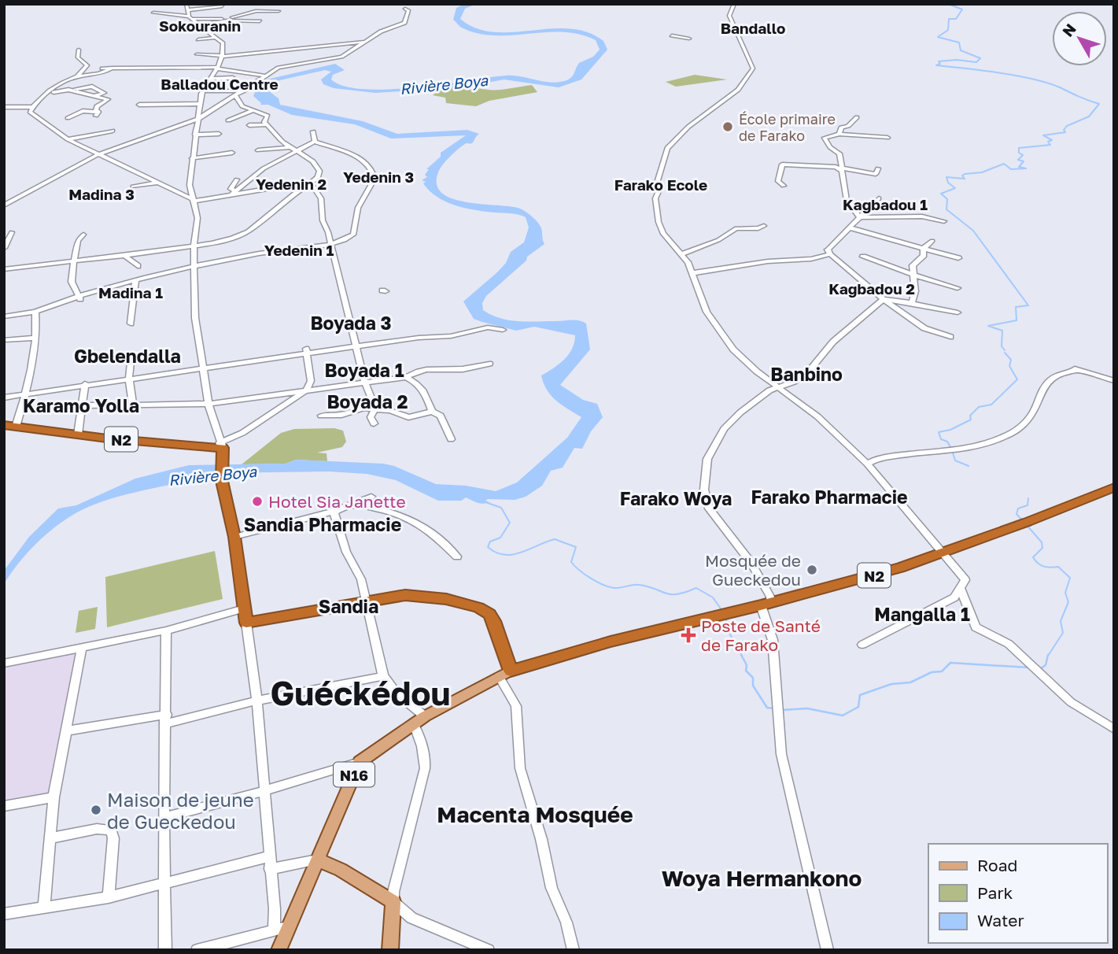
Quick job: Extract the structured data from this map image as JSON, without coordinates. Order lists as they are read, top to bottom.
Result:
{
  "streets": {
    "highway": ["N2"],
    "main road": ["N16"]
  },
  "crossings": [
    ["N2", "N16"]
  ],
  "districts": [
    "Sokouranin",
    "Bandallo",
    "Balladou Centre",
    "Yedenin 3",
    "Yedenin 2",
    "Farako Ecole",
    "Madina 3",
    "Kagbadou 1",
    "Yedenin 1",
    "Kagbadou 2",
    "Madina 1",
    "Boyada 3",
    "Gbelendalla",
    "Boyada 1",
    "Banbino",
    "Boyada 2",
    "Karamo Yolla",
    "Farako Pharmacie",
    "Farako Woya",
    "Sandia Pharmacie",
    "Sandia",
    "Mangalla 1",
    "Guéckédou",
    "Macenta Mosquée",
    "Woya Hermankono"
  ],
  "water": ["Rivière Boya"],
  "places": {
    "other": [
      "École primaire de Farako",
      "Hotel Sia Janette",
      "Mosquée de Gueckedou",
      "Maison de jeune de Gueckedou"
    ],
    "health": ["Poste de Santé de Farako"]
  },
  "legend": ["Road", "Park", "Water"],
  "north": "top left"
}
